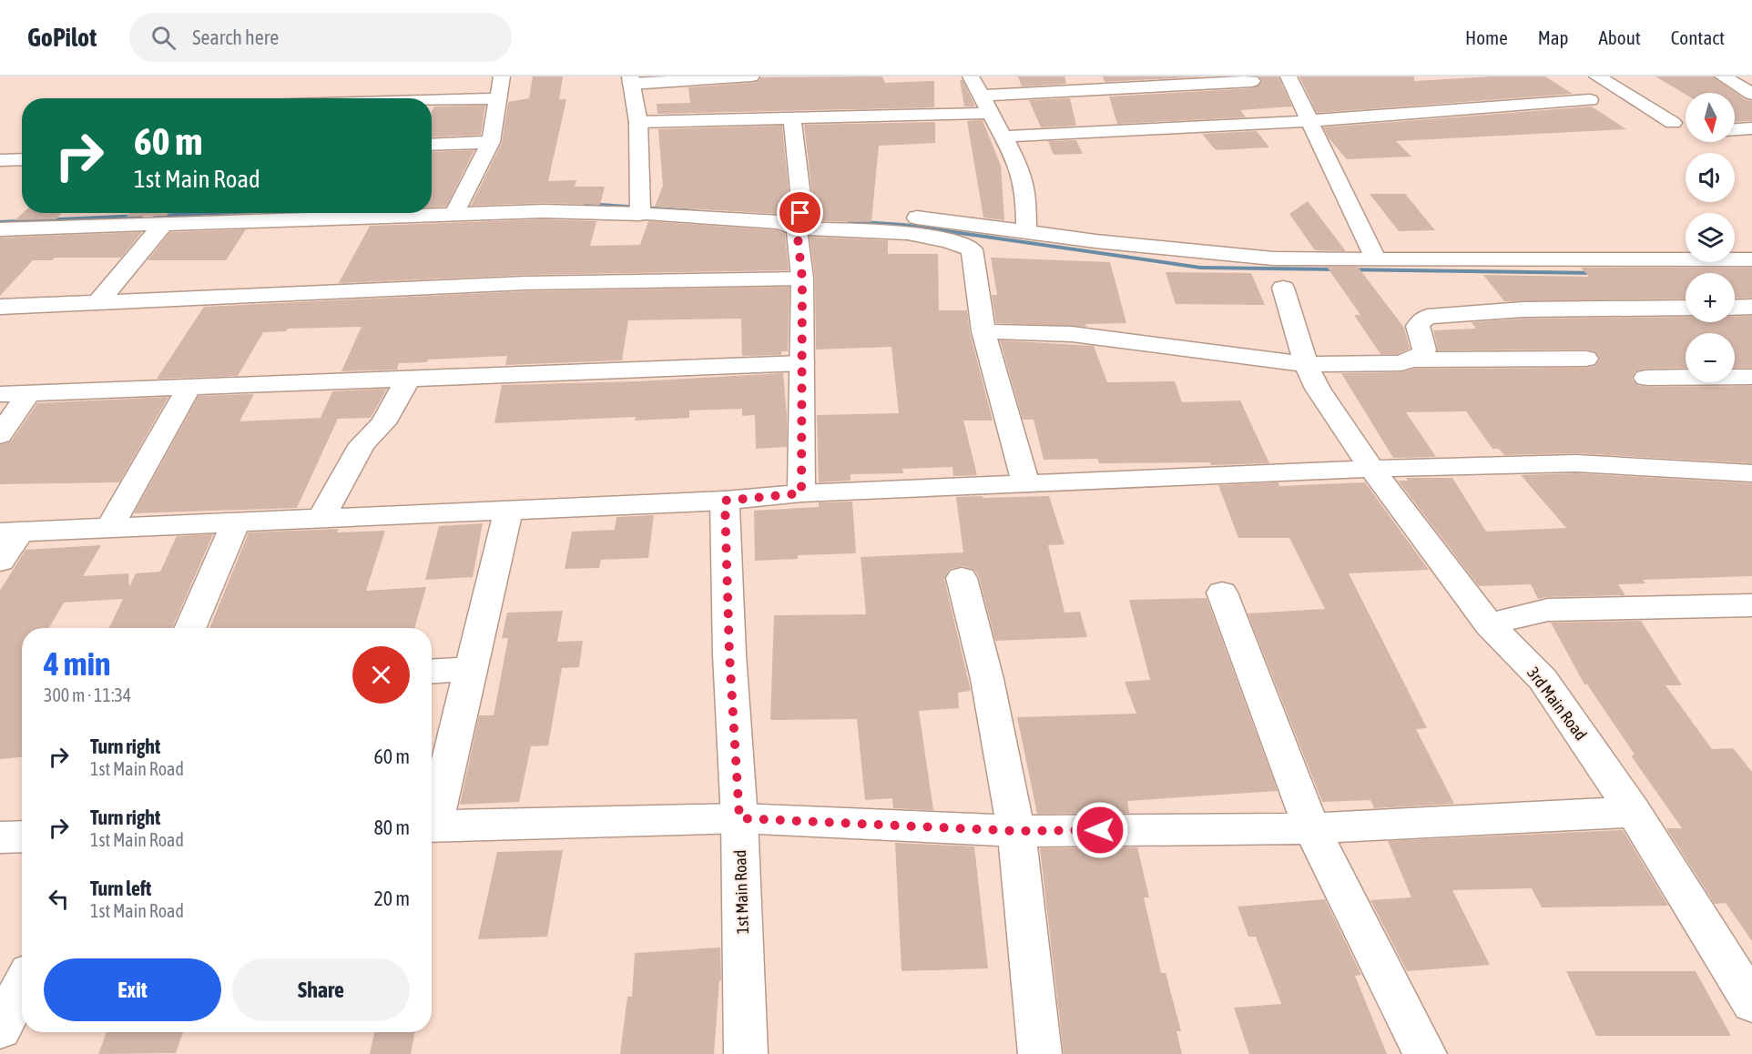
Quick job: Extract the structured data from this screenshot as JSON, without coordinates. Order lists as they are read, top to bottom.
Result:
{
  "streets": {
    "street": ["3rd Main Road", "1st Main Road"]
  },
  "north": "bottom",
  "page": {
    "header": "GoPilot",
    "search": "Search here",
    "nav": [
      "Home",
      "Map",
      "About",
      "Contact"
    ],
    "map_buttons": ["+", "−"],
    "turn": ["60 m", "1st Main Road"],
    "heading": ["4 min", "300 m · 11:34"],
    "list": [
      {
        "name": "Turn right",
        "note": "1st Main Road",
        "value": "60 m"
      },
      {
        "name": "Turn right",
        "note": "1st Main Road",
        "value": "80 m"
      },
      {
        "name": "Turn left",
        "note": "1st Main Road",
        "value": "20 m"
      }
    ],
    "buttons": ["Exit", "Share"]
  }
}
